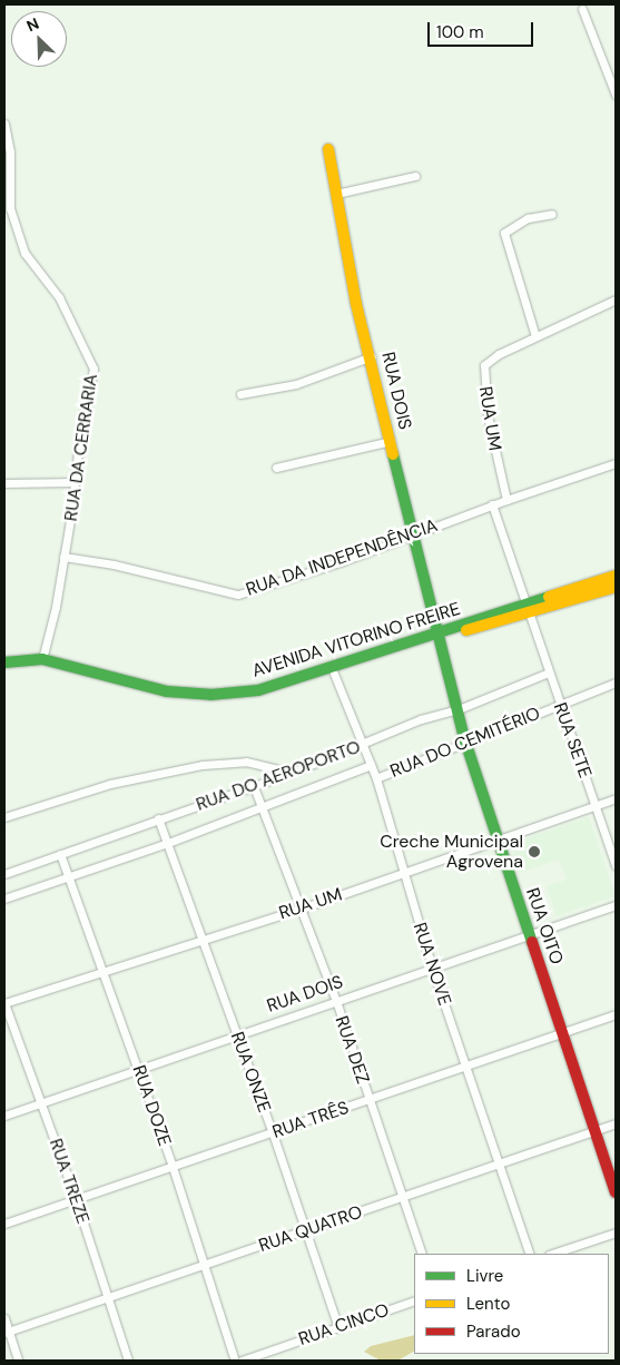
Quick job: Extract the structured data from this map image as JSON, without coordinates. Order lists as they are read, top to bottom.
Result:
{
  "streets": {
    "street": [
      "RUA DOIS",
      "RUA UM",
      "RUA DA CERRARIA",
      "RUA DA INDEPENDÊNCIA",
      "AVENIDA VITORINO FREIRE",
      "RUA SETE",
      "RUA DO CEMITÉRIO",
      "RUA DO AEROPORTO",
      "RUA OITO",
      "RUA NOVE",
      "RUA DEZ",
      "RUA ONZE",
      "RUA DOZE",
      "RUA TRÊS",
      "RUA TREZE",
      "RUA QUATRO",
      "RUA CINCO"
    ]
  },
  "crossings": [
    ["RUA DOIS", "RUA DA INDEPENDÊNCIA"],
    ["RUA DOIS", "AVENIDA VITORINO FREIRE"],
    ["RUA DOIS", "RUA OITO"],
    ["RUA DOIS", "RUA NOVE"],
    ["RUA DOIS", "RUA DEZ"],
    ["RUA DOIS", "RUA ONZE"],
    ["RUA DOIS", "RUA DOZE"],
    ["RUA DOIS", "RUA TREZE"],
    ["RUA UM", "RUA DA INDEPENDÊNCIA"],
    ["RUA UM", "RUA SETE"],
    ["RUA UM", "RUA OITO"],
    ["RUA UM", "RUA NOVE"],
    ["RUA UM", "RUA DEZ"],
    ["RUA UM", "RUA ONZE"],
    ["RUA UM", "RUA DOZE"],
    ["RUA UM", "RUA TREZE"],
    ["RUA DA CERRARIA", "RUA DA INDEPENDÊNCIA"],
    ["RUA DA CERRARIA", "AVENIDA VITORINO FREIRE"],
    ["AVENIDA VITORINO FREIRE", "RUA SETE"],
    ["AVENIDA VITORINO FREIRE", "RUA OITO"],
    ["AVENIDA VITORINO FREIRE", "RUA NOVE"],
    ["RUA SETE", "RUA DO CEMITÉRIO"],
    ["RUA SETE", "RUA DO AEROPORTO"],
    ["RUA DO CEMITÉRIO", "RUA OITO"],
    ["RUA DO CEMITÉRIO", "RUA NOVE"],
    ["RUA DO AEROPORTO", "RUA OITO"],
    ["RUA DO AEROPORTO", "RUA NOVE"],
    ["RUA DO AEROPORTO", "RUA DEZ"],
    ["RUA DO AEROPORTO", "RUA ONZE"],
    ["RUA DO AEROPORTO", "RUA DOZE"],
    ["RUA OITO", "RUA TRÊS"],
    ["RUA OITO", "RUA QUATRO"],
    ["RUA NOVE", "RUA TRÊS"],
    ["RUA NOVE", "RUA QUATRO"],
    ["RUA DEZ", "RUA TRÊS"],
    ["RUA DEZ", "RUA QUATRO"],
    ["RUA ONZE", "RUA TRÊS"],
    ["RUA ONZE", "RUA QUATRO"],
    ["RUA ONZE", "RUA CINCO"],
    ["RUA DOZE", "RUA TRÊS"],
    ["RUA DOZE", "RUA QUATRO"],
    ["RUA TRÊS", "RUA TREZE"],
    ["RUA TREZE", "RUA QUATRO"]
  ],
  "places": ["Creche Municipal Agrovena"],
  "legend": ["Livre", "Lento", "Parado"],
  "scale_bar": "100 m",
  "north": "top left"
}
